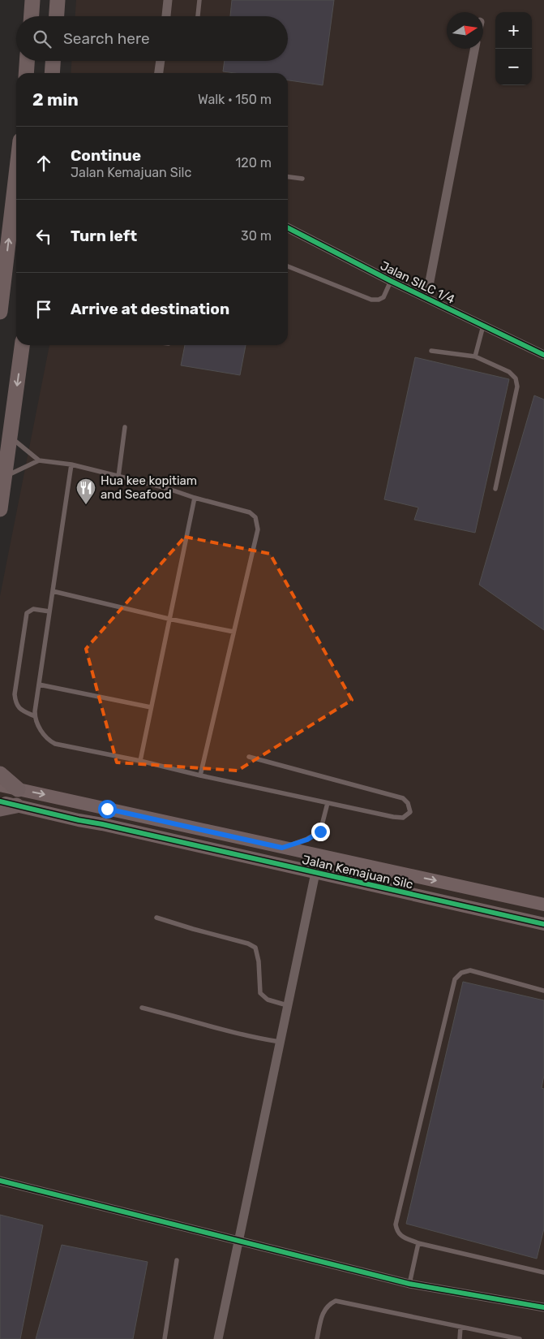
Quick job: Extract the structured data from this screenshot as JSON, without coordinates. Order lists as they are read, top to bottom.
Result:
{
  "streets": {
    "street": ["Jalan SILC 1/4", "Jalan Kemajuan Silc"]
  },
  "places": {
    "restaurant": ["Hua kee kopitiam and Seafood"]
  },
  "north": "right",
  "page": {
    "map_buttons": ["+", "−"],
    "search": "Search here",
    "heading": ["2 min", "Walk · 150 m"],
    "list": [
      ["Continue", "Jalan Kemajuan Silc", "120 m"],
      ["Turn left", "30 m"],
      "Arrive at destination"
    ]
  }
}
